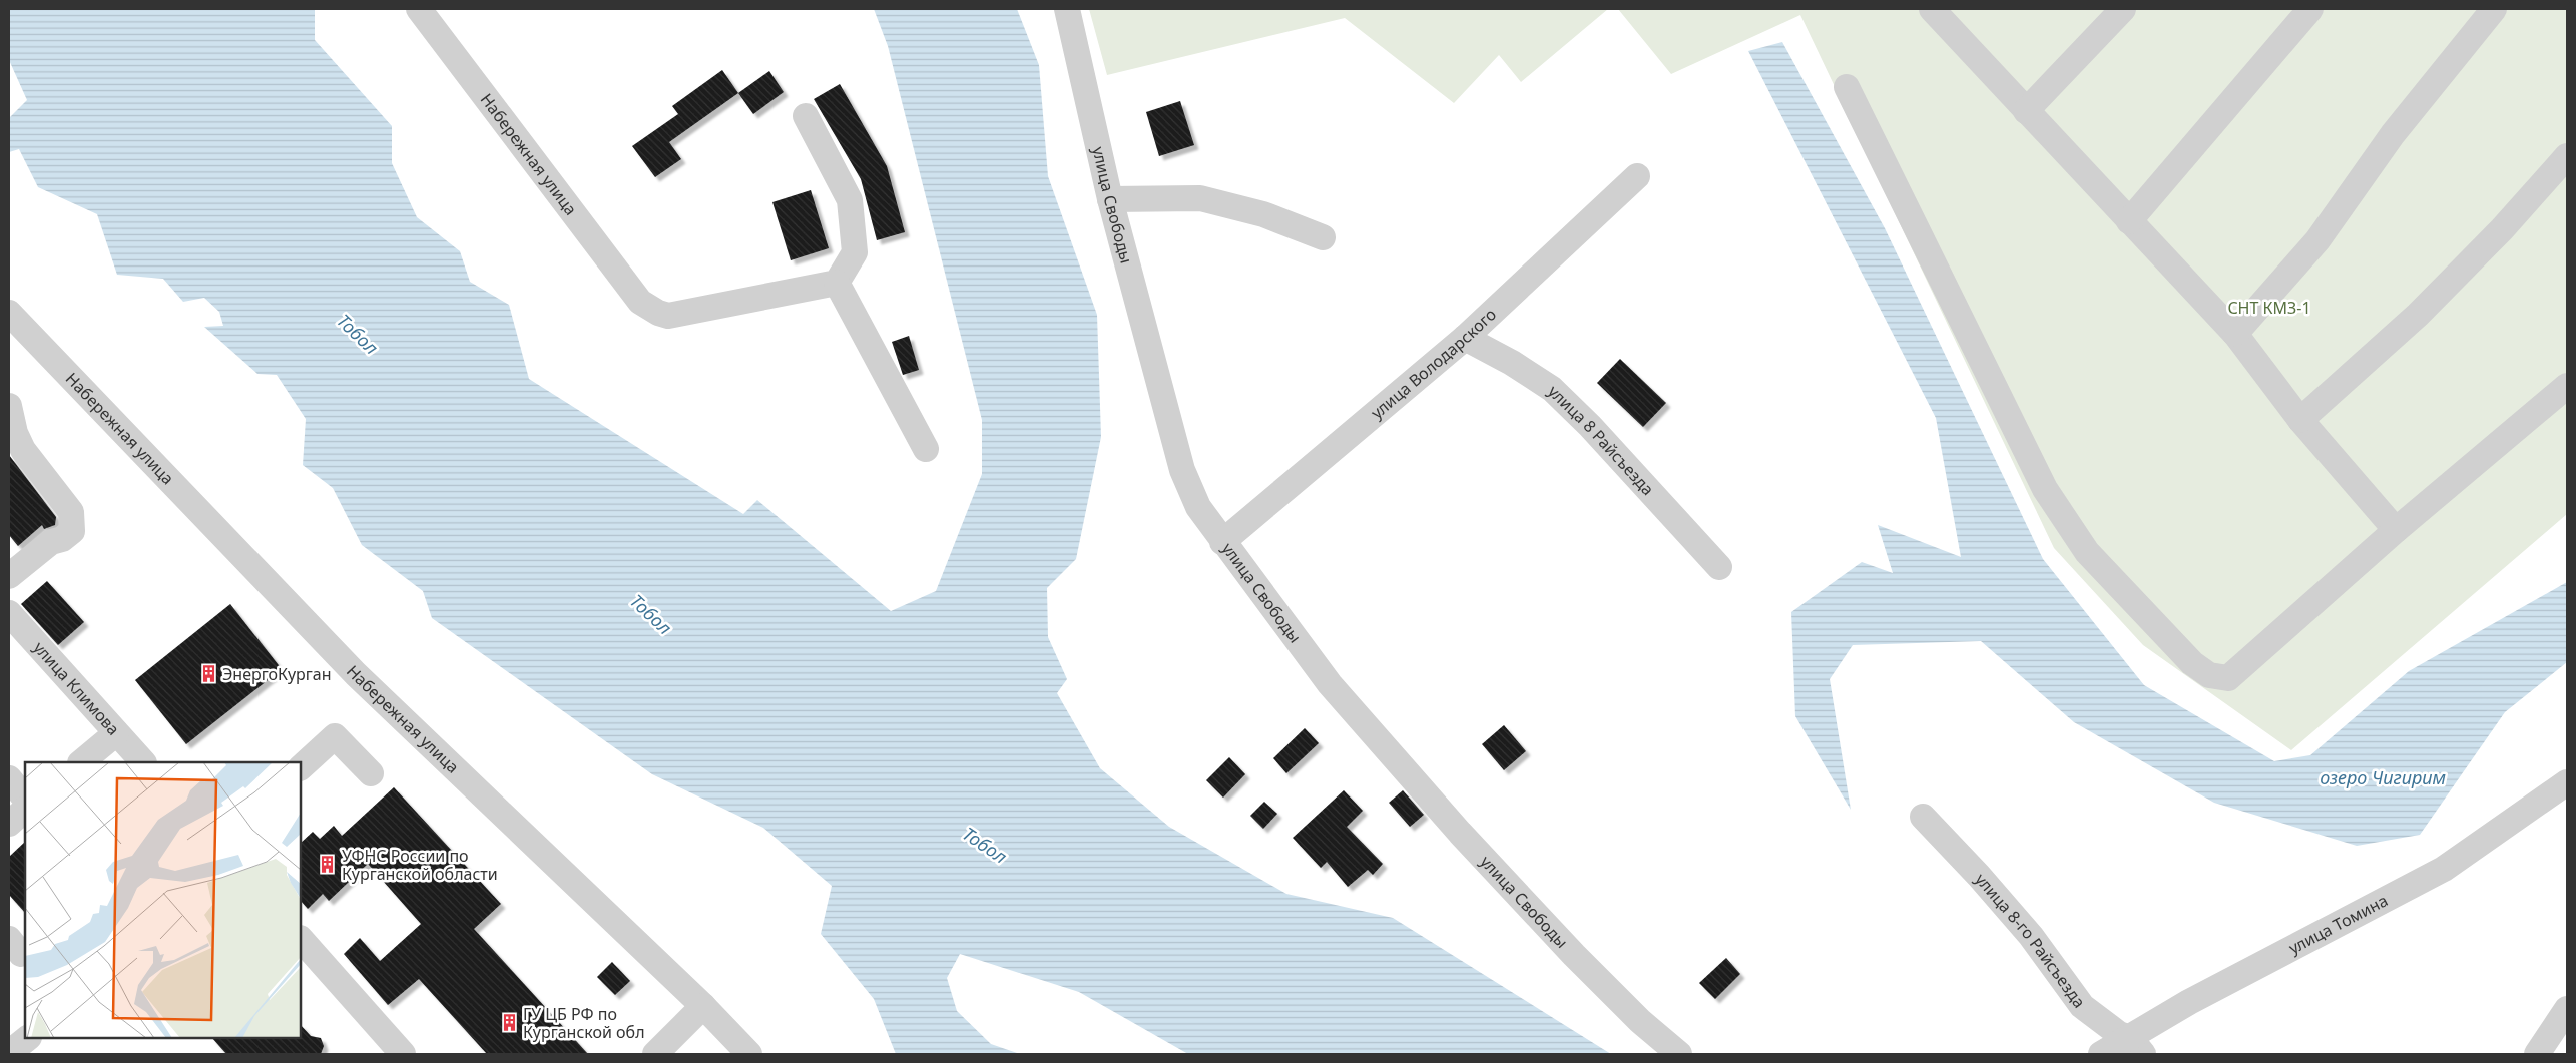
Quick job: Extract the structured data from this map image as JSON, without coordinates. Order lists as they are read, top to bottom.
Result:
{
  "streets": {
    "street": [
      "Набережная улица",
      "улица Свободы",
      "улица Володарского",
      "улица 8 Райсъезда",
      "улица Климова",
      "улица Томина",
      "улица 8-го Райсъезда"
    ]
  },
  "crossings": [
    ["улица Свободы", "улица Володарского"],
    ["улица Володарского", "улица 8 Райсъезда"],
    ["улица Томина", "улица 8-го Райсъезда"]
  ],
  "water": ["Тобол", "озеро Чигирим"],
  "parks": ["СНТ КМЗ-1"],
  "places": {
    "building": ["ЭнергоКурган", "УФНС России по Курганской области", "ГУ ЦБ РФ по Курганской обл"]
  }
}
